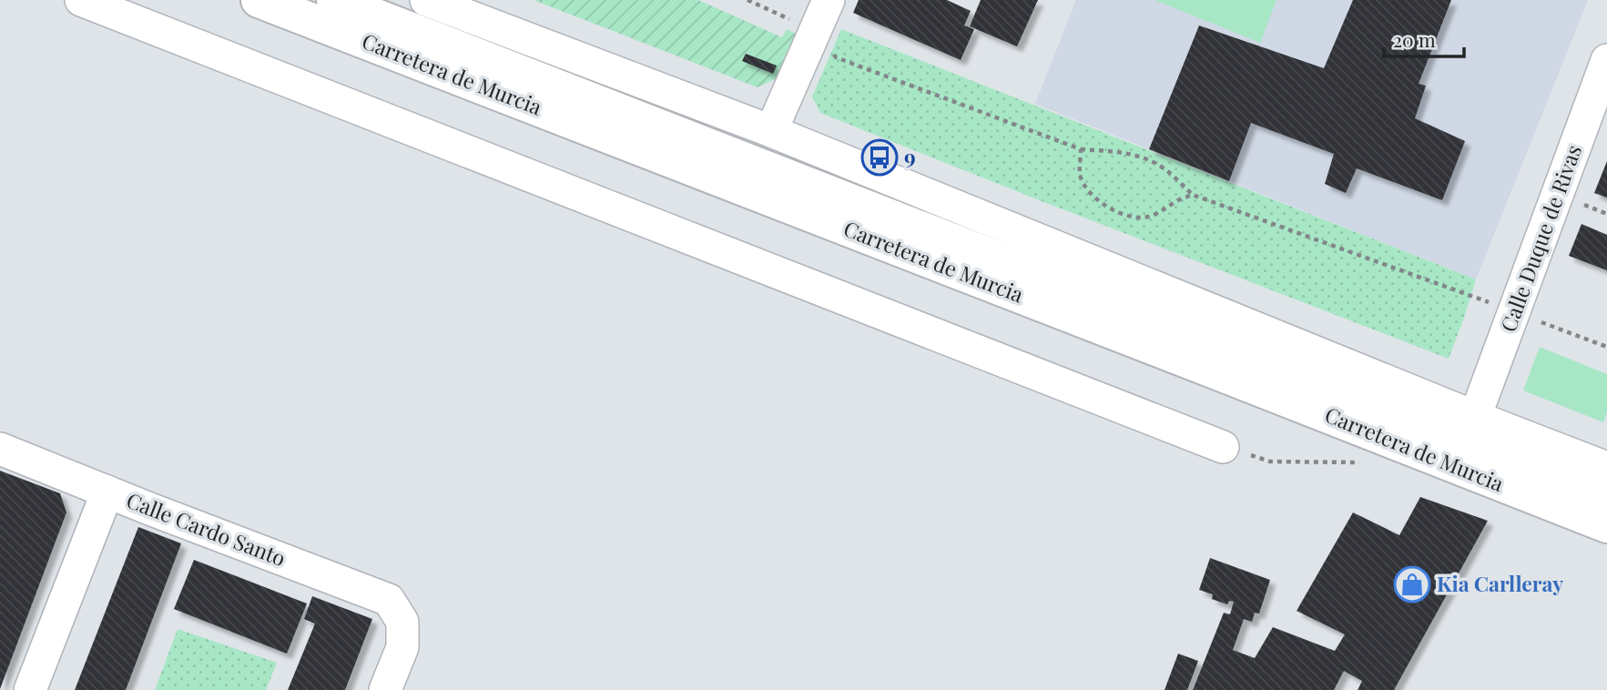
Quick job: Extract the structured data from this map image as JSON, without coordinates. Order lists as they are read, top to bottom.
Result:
{
  "streets": {
    "main road": ["Carretera de Murcia"],
    "street": ["Calle Duque de Rivas", "Calle Cardo Santo"]
  },
  "places": {
    "bus stop": ["9"],
    "shop": ["Kia Carlleray"]
  },
  "scale_bar": "20 m"
}
